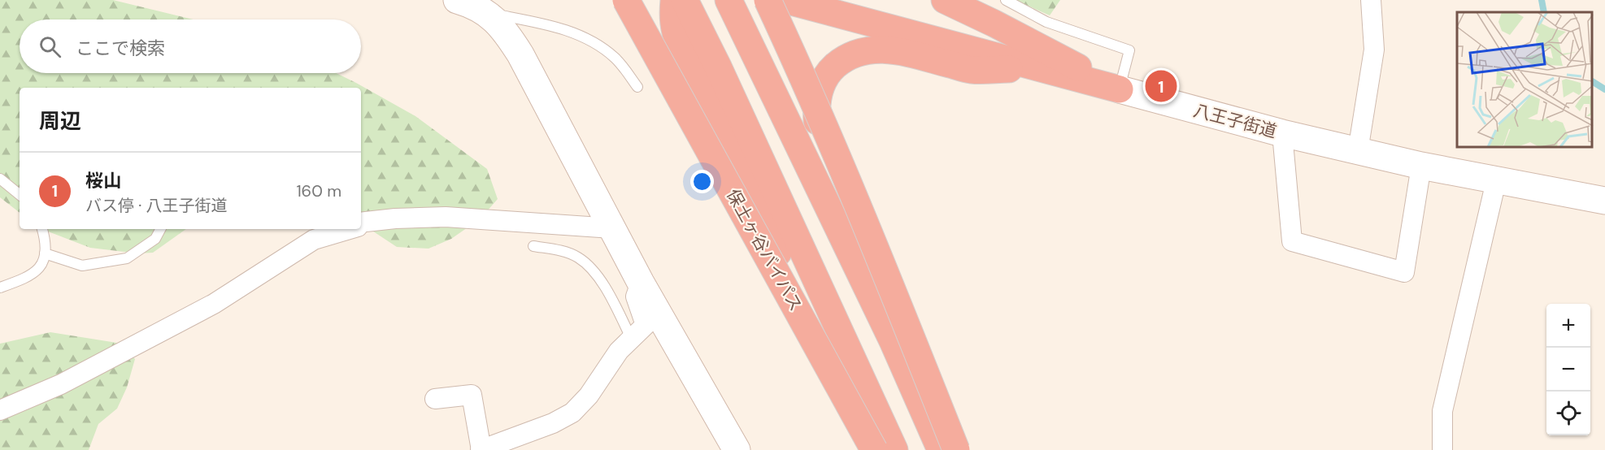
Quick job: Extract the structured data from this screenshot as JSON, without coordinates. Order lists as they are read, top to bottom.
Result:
{
  "streets": {
    "highway": ["八王子街道", "保土ヶ谷バイパス"]
  },
  "page": {
    "search": "ここで検索",
    "pins": "1",
    "heading": "周辺",
    "list": [
      {
        "mark": "1",
        "name": "桜山",
        "note": "バス停 · 八王子街道",
        "value": "160 m"
      }
    ],
    "map_buttons": ["+", "−"]
  }
}
